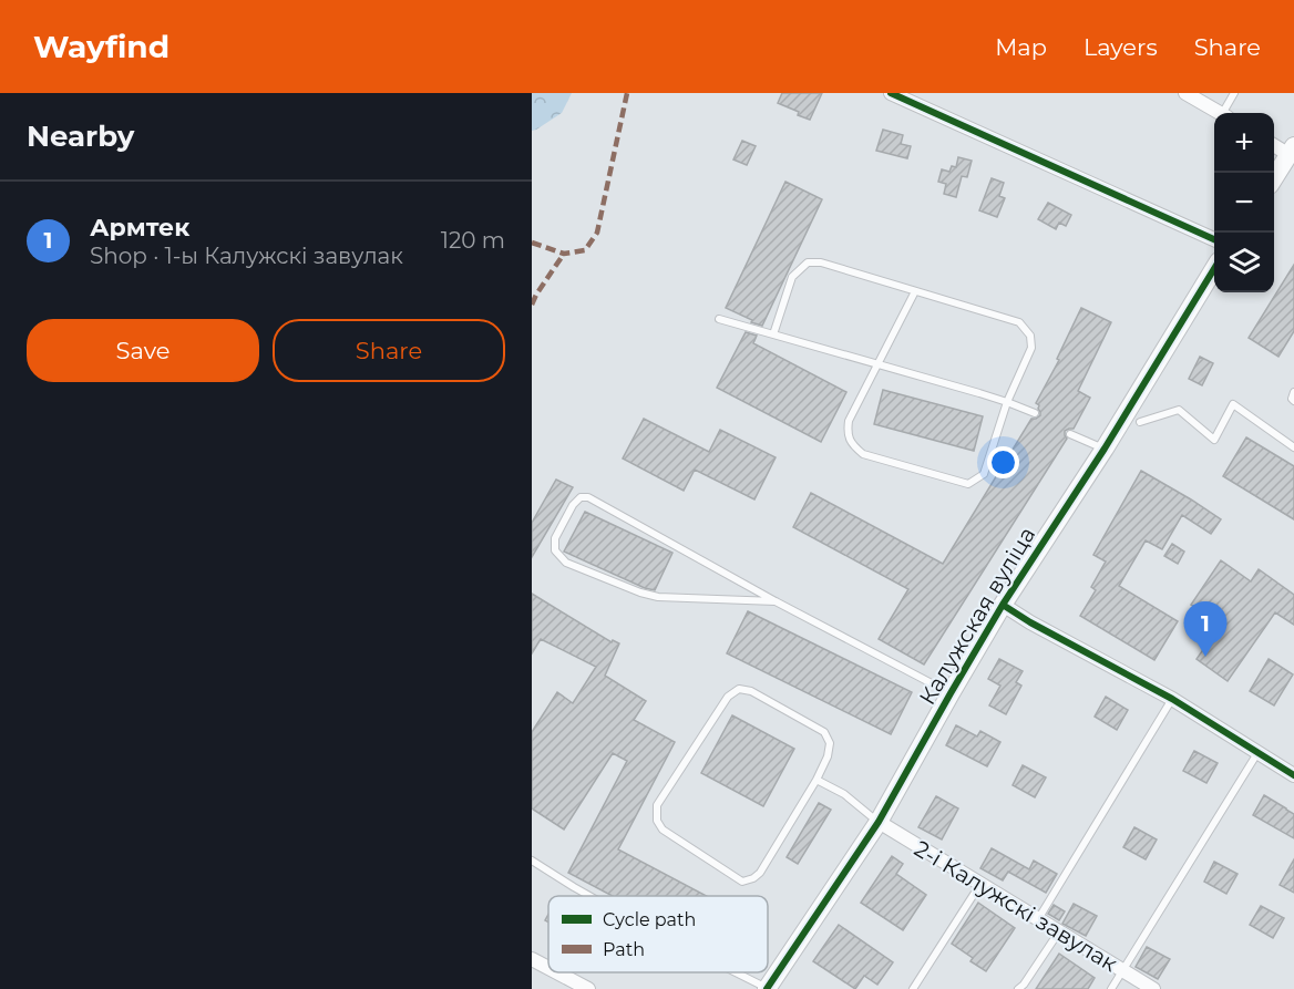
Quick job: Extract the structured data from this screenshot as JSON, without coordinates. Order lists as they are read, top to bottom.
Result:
{
  "streets": {
    "street": ["Калужская вуліца", "2-і Калужскі завулак"]
  },
  "crossings": [
    ["Калужская вуліца", "2-і Калужскі завулак"]
  ],
  "legend": ["Cycle path", "Path"],
  "page": {
    "header": "Wayfind",
    "nav": ["Map", "Layers", "Share"],
    "heading": "Nearby",
    "map_buttons": ["+", "−"],
    "list": [
      {
        "mark": "1",
        "name": "Армтек",
        "note": "Shop · 1-ы Калужскі завулак",
        "value": "120 m"
      }
    ],
    "buttons": ["Save", "Share"],
    "pins": "1"
  }
}
